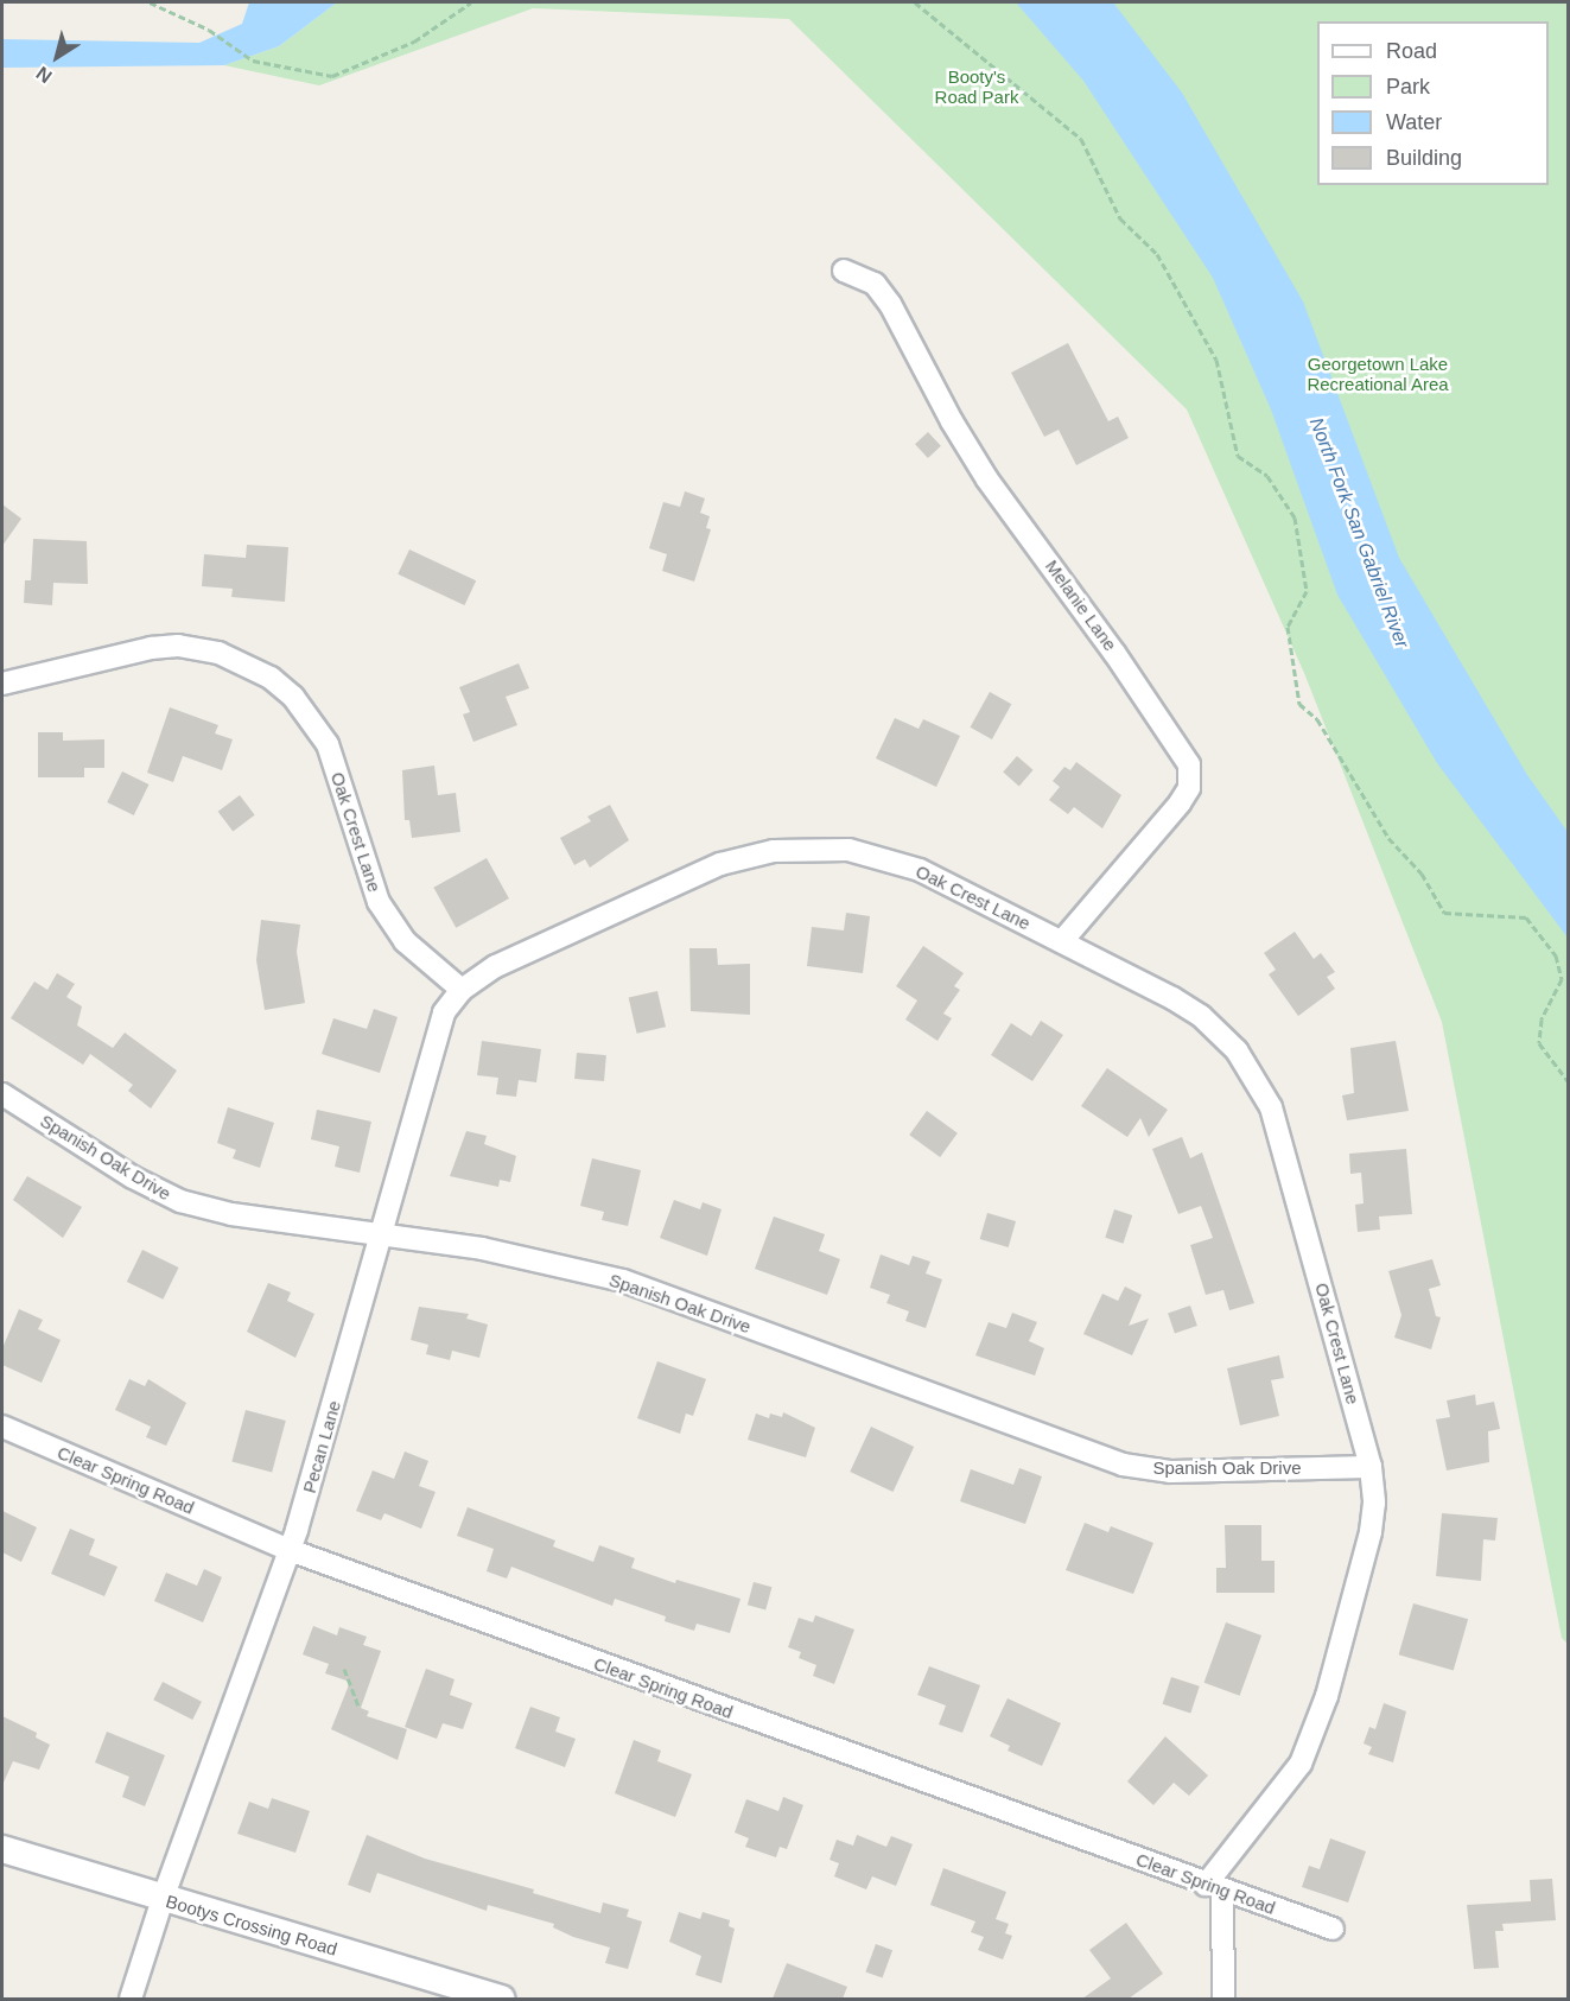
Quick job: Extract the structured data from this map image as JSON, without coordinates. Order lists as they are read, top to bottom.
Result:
{
  "streets": {
    "street": [
      "Melanie Lane",
      "Oak Crest Lane",
      "Spanish Oak Drive",
      "Pecan Lane",
      "Clear Spring Road",
      "Bootys Crossing Road"
    ]
  },
  "crossings": [
    ["Melanie Lane", "Oak Crest Lane"],
    ["Oak Crest Lane", "Spanish Oak Drive"],
    ["Oak Crest Lane", "Pecan Lane"],
    ["Oak Crest Lane", "Clear Spring Road"],
    ["Spanish Oak Drive", "Pecan Lane"],
    ["Pecan Lane", "Clear Spring Road"],
    ["Pecan Lane", "Bootys Crossing Road"]
  ],
  "water": ["North Fork San Gabriel River"],
  "parks": ["Booty's Road Park", "Georgetown Lake Recreational Area"],
  "legend": [
    "Road",
    "Park",
    "Water",
    "Building"
  ],
  "north": "bottom left"
}
